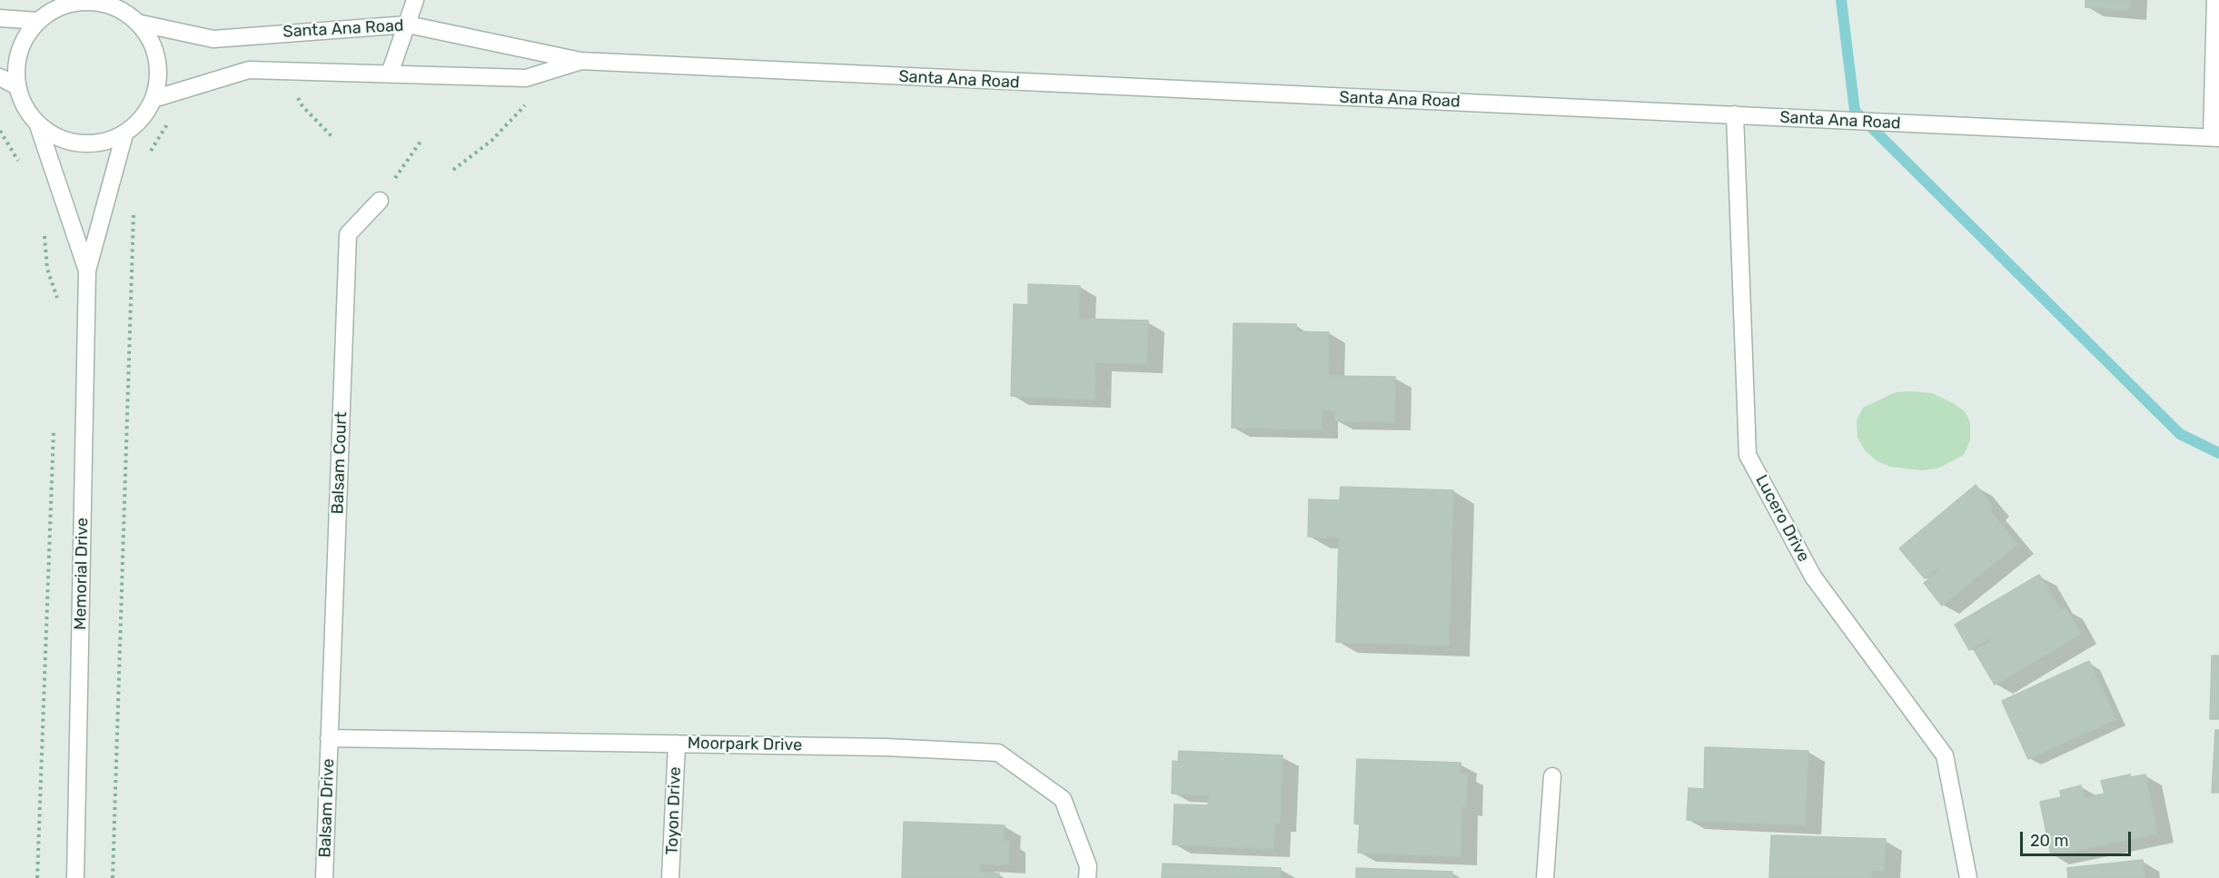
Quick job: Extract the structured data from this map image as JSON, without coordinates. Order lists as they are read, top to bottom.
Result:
{
  "streets": {
    "street": [
      "Santa Ana Road",
      "Balsam Court",
      "Lucero Drive",
      "Memorial Drive",
      "Moorpark Drive",
      "Balsam Drive",
      "Toyon Drive"
    ]
  },
  "crossings": [
    ["Santa Ana Road", "Lucero Drive"],
    ["Balsam Court", "Moorpark Drive"],
    ["Balsam Court", "Balsam Drive"],
    ["Moorpark Drive", "Balsam Drive"],
    ["Moorpark Drive", "Toyon Drive"]
  ],
  "scale_bar": "20 m"
}
